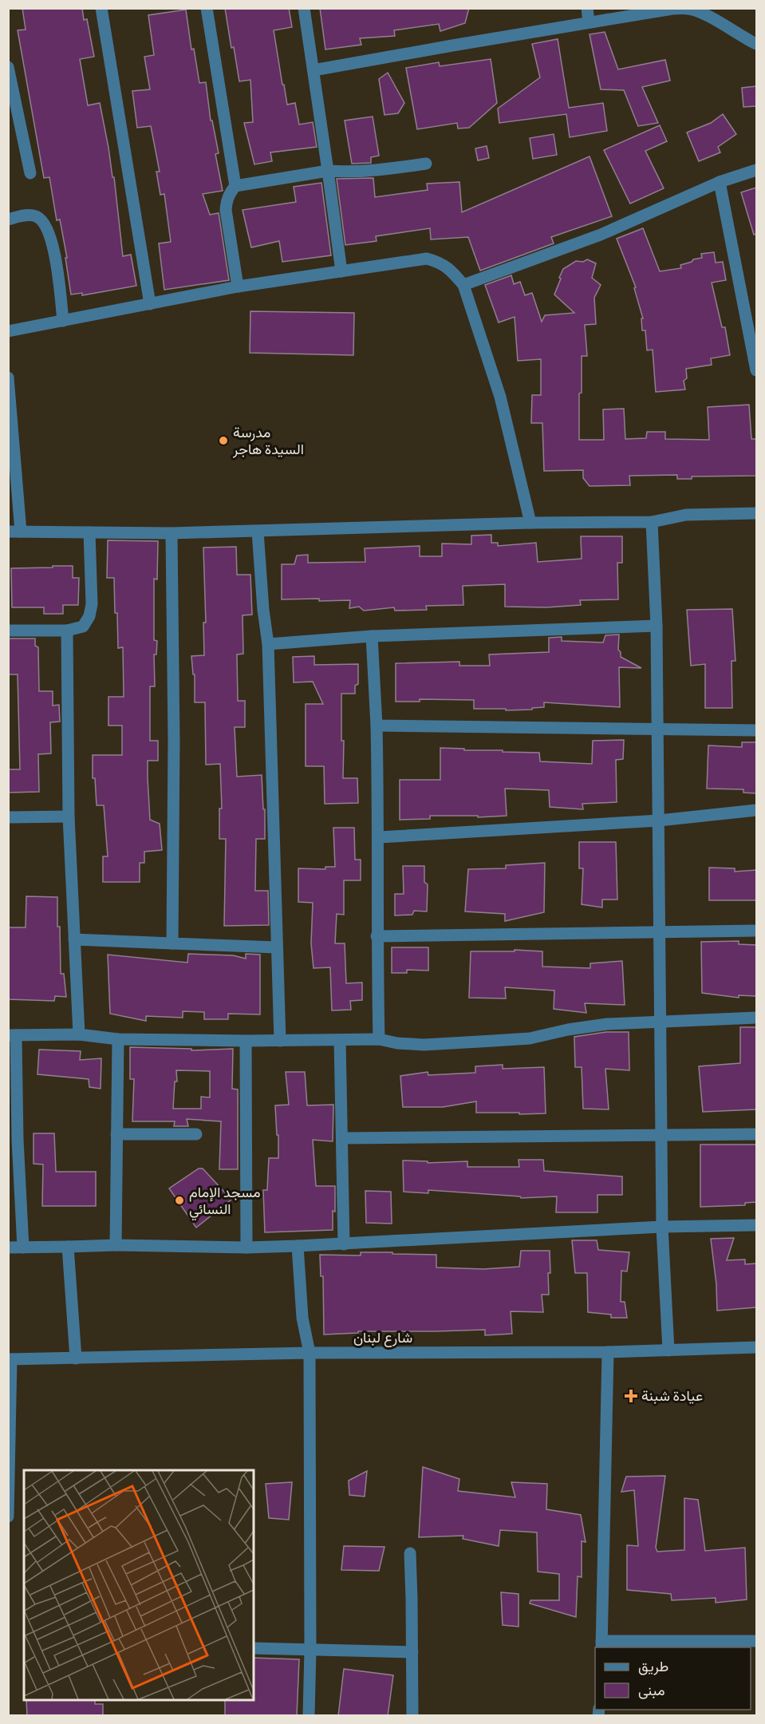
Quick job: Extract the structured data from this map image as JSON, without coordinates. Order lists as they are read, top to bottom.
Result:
{
  "streets": {
    "street": ["شارع لبنان"]
  },
  "places": {
    "other": ["مدرسة السيدة هاجر", "مسجد الإمام النسائي"],
    "health": ["عيادة شبنة"]
  },
  "legend": ["طريق", "مبنى"]
}
